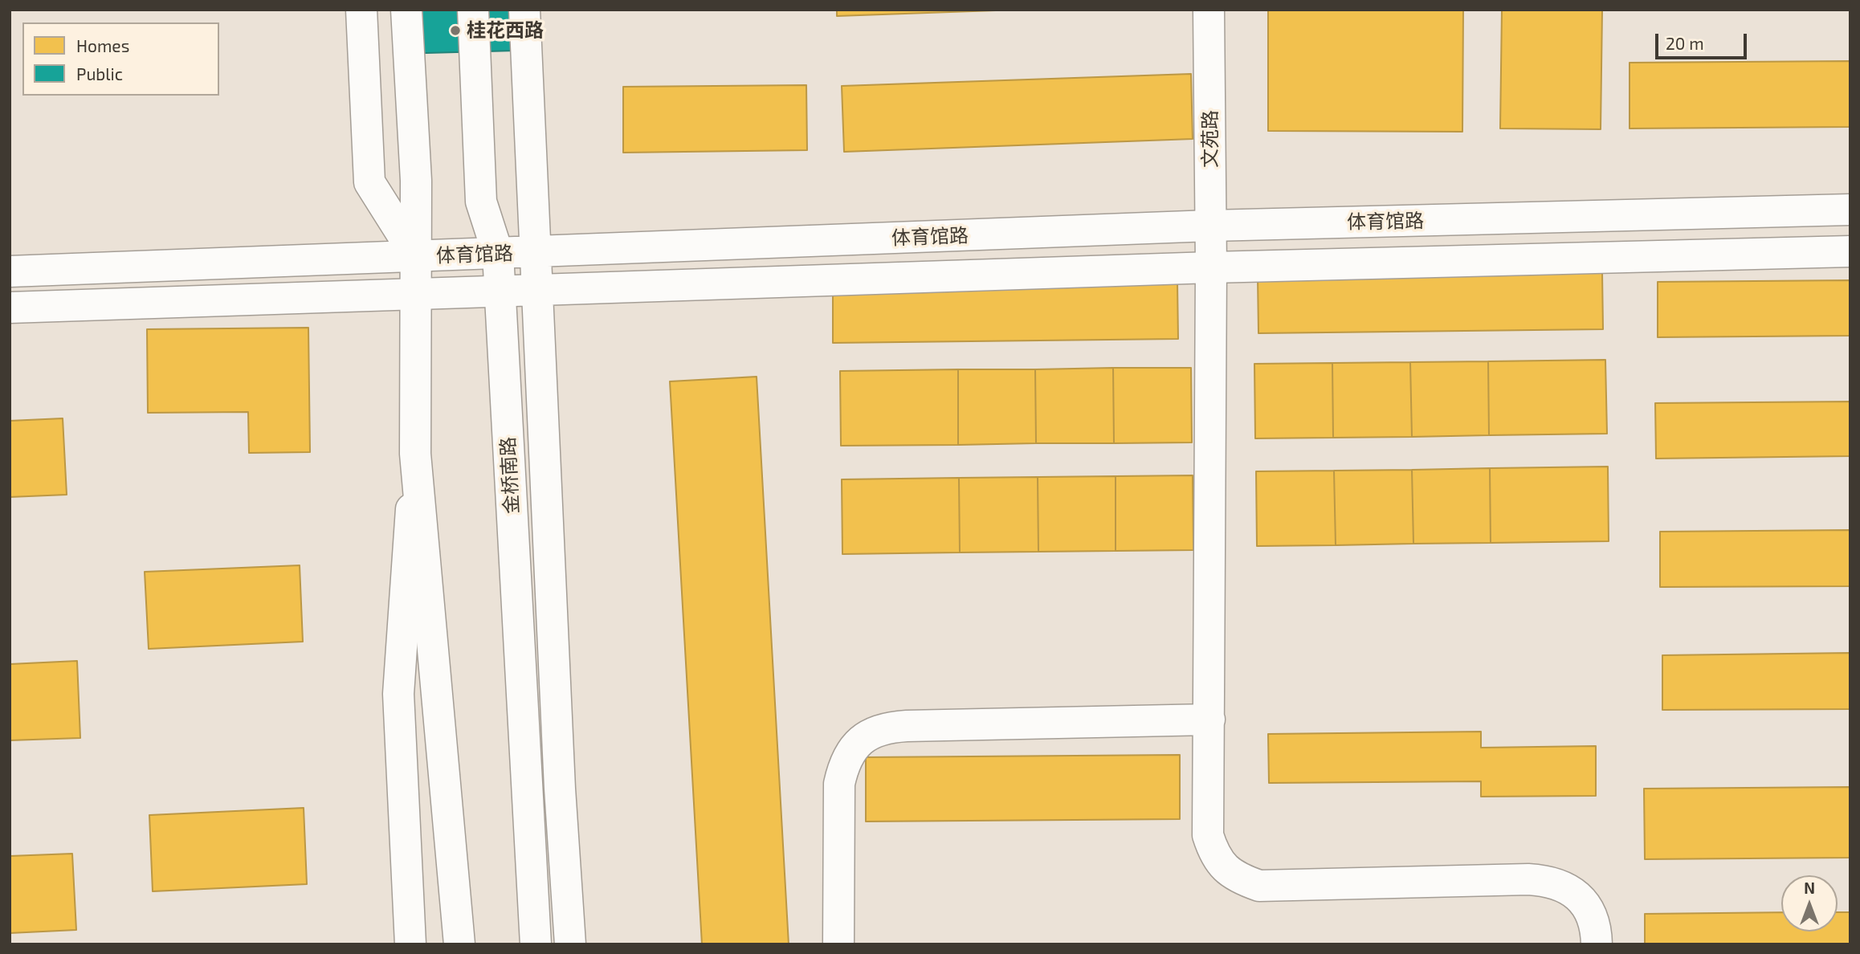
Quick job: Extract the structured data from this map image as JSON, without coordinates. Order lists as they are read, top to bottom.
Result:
{
  "streets": {
    "main road": ["文苑路", "体育馆路", "金桥南路"]
  },
  "crossings": [
    ["文苑路", "体育馆路"],
    ["体育馆路", "金桥南路"]
  ],
  "places": ["桂花西路"],
  "legend": ["Homes", "Public"],
  "scale_bar": "20 m",
  "north": "top"
}
